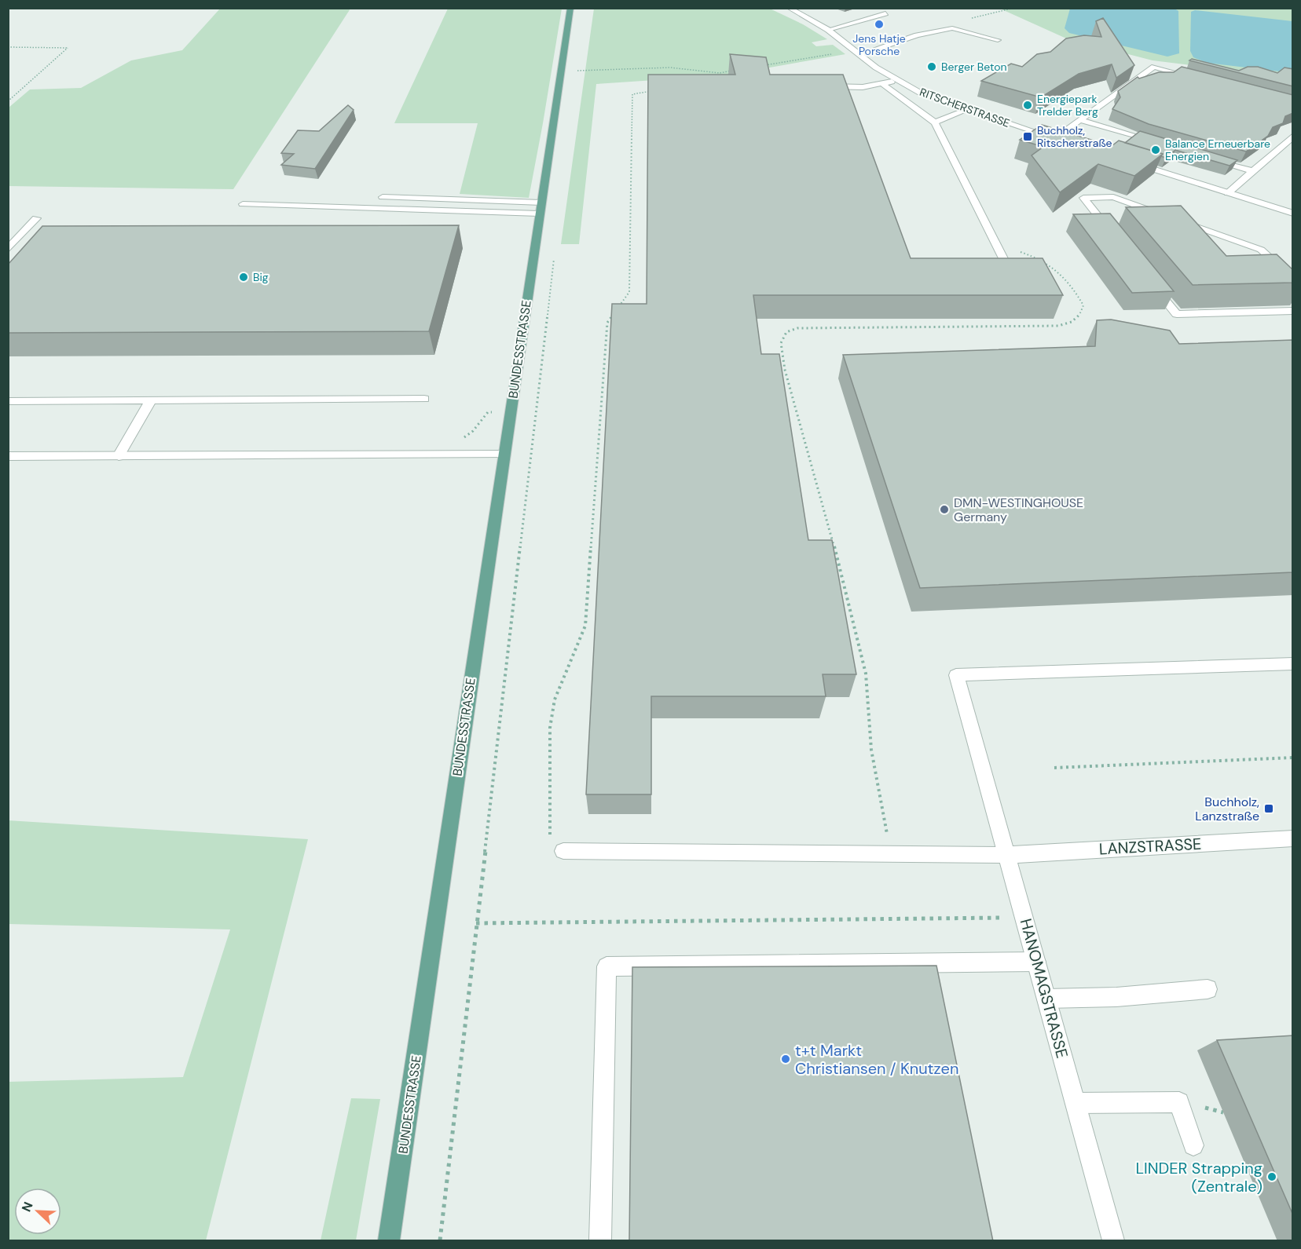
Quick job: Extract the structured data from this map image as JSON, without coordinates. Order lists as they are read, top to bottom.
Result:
{
  "streets": {
    "main road": ["BUNDESSTRASSE"],
    "street": ["RITSCHERSTRASSE", "LANZSTRASSE", "HANOMAGSTRASSE"]
  },
  "crossings": [
    ["LANZSTRASSE", "HANOMAGSTRASSE"]
  ],
  "places": {
    "other": [
      "Jens Hatje Porsche",
      "Berger Beton",
      "Energiepark Trelder Berg",
      "Balance Erneuerbare Energien",
      "Big",
      "DMN-WESTINGHOUSE Germany",
      "t+t Markt Christiansen / Knutzen",
      "LINDER Strapping (Zentrale)"
    ],
    "transit": ["Buchholz, Ritscherstraße", "Buchholz, Lanzstraße"]
  },
  "north": "top left"
}
